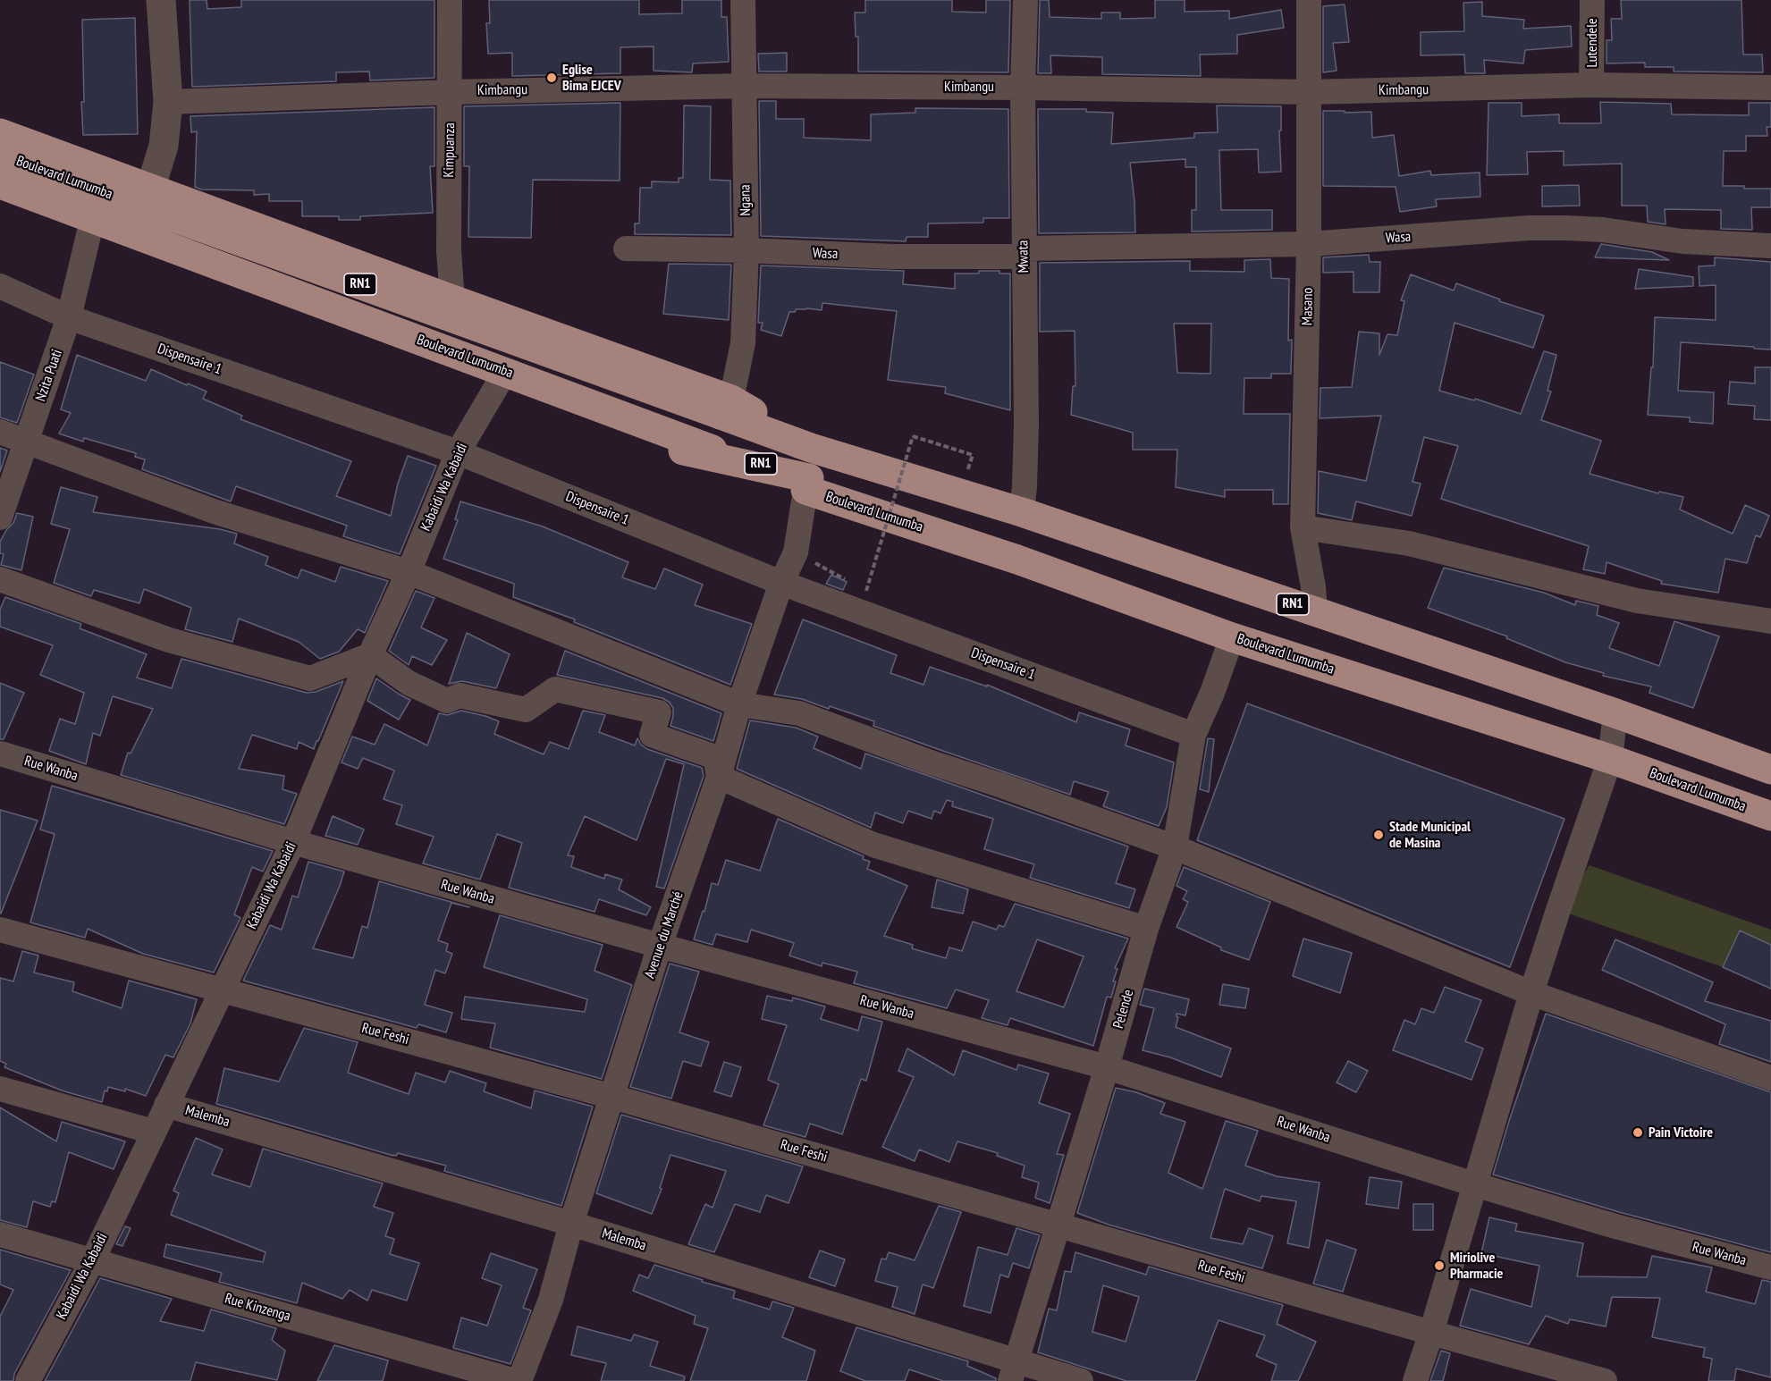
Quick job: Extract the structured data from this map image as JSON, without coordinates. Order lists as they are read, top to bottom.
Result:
{
  "streets": {
    "highway": ["Boulevard Lumumba", "RN1"],
    "street": [
      "Lutendele",
      "Kimbangu",
      "Kimpuanza",
      "Ngana",
      "Wasa",
      "Mwata",
      "Masano",
      "Dispensaire 1",
      "Nzita Puati",
      "Kabaidi Wa Kabaidi",
      "Rue Wanba",
      "Avenue du Marché",
      "Pelende",
      "Rue Feshi",
      "Malemba",
      "Rue Kinzenga"
    ]
  },
  "crossings": [
    ["Lutendele", "Kimbangu"],
    ["Kimbangu", "Kimpuanza"],
    ["Kimbangu", "Ngana"],
    ["Kimbangu", "Mwata"],
    ["Kimbangu", "Masano"],
    ["Boulevard Lumumba", "Ngana"],
    ["Boulevard Lumumba", "Mwata"],
    ["Boulevard Lumumba", "Masano"],
    ["Boulevard Lumumba", "Avenue du Marché"],
    ["Boulevard Lumumba", "Pelende"],
    ["Ngana", "Wasa"],
    ["Wasa", "Mwata"],
    ["Wasa", "Masano"],
    ["Dispensaire 1", "Nzita Puati"],
    ["Dispensaire 1", "Kabaidi Wa Kabaidi"],
    ["Dispensaire 1", "Avenue du Marché"],
    ["Dispensaire 1", "Pelende"],
    ["Kabaidi Wa Kabaidi", "Rue Wanba"],
    ["Kabaidi Wa Kabaidi", "Rue Feshi"],
    ["Kabaidi Wa Kabaidi", "Malemba"],
    ["Kabaidi Wa Kabaidi", "Rue Kinzenga"],
    ["Rue Wanba", "Avenue du Marché"],
    ["Rue Wanba", "Pelende"],
    ["Avenue du Marché", "Rue Feshi"],
    ["Avenue du Marché", "Malemba"],
    ["Pelende", "Rue Feshi"],
    ["Pelende", "Malemba"]
  ],
  "places": [
    "Eglise Bima EJCEV",
    "Stade Municipal de Masina",
    "Pain Victoire",
    "Miriolive Pharmacie"
  ]
}
